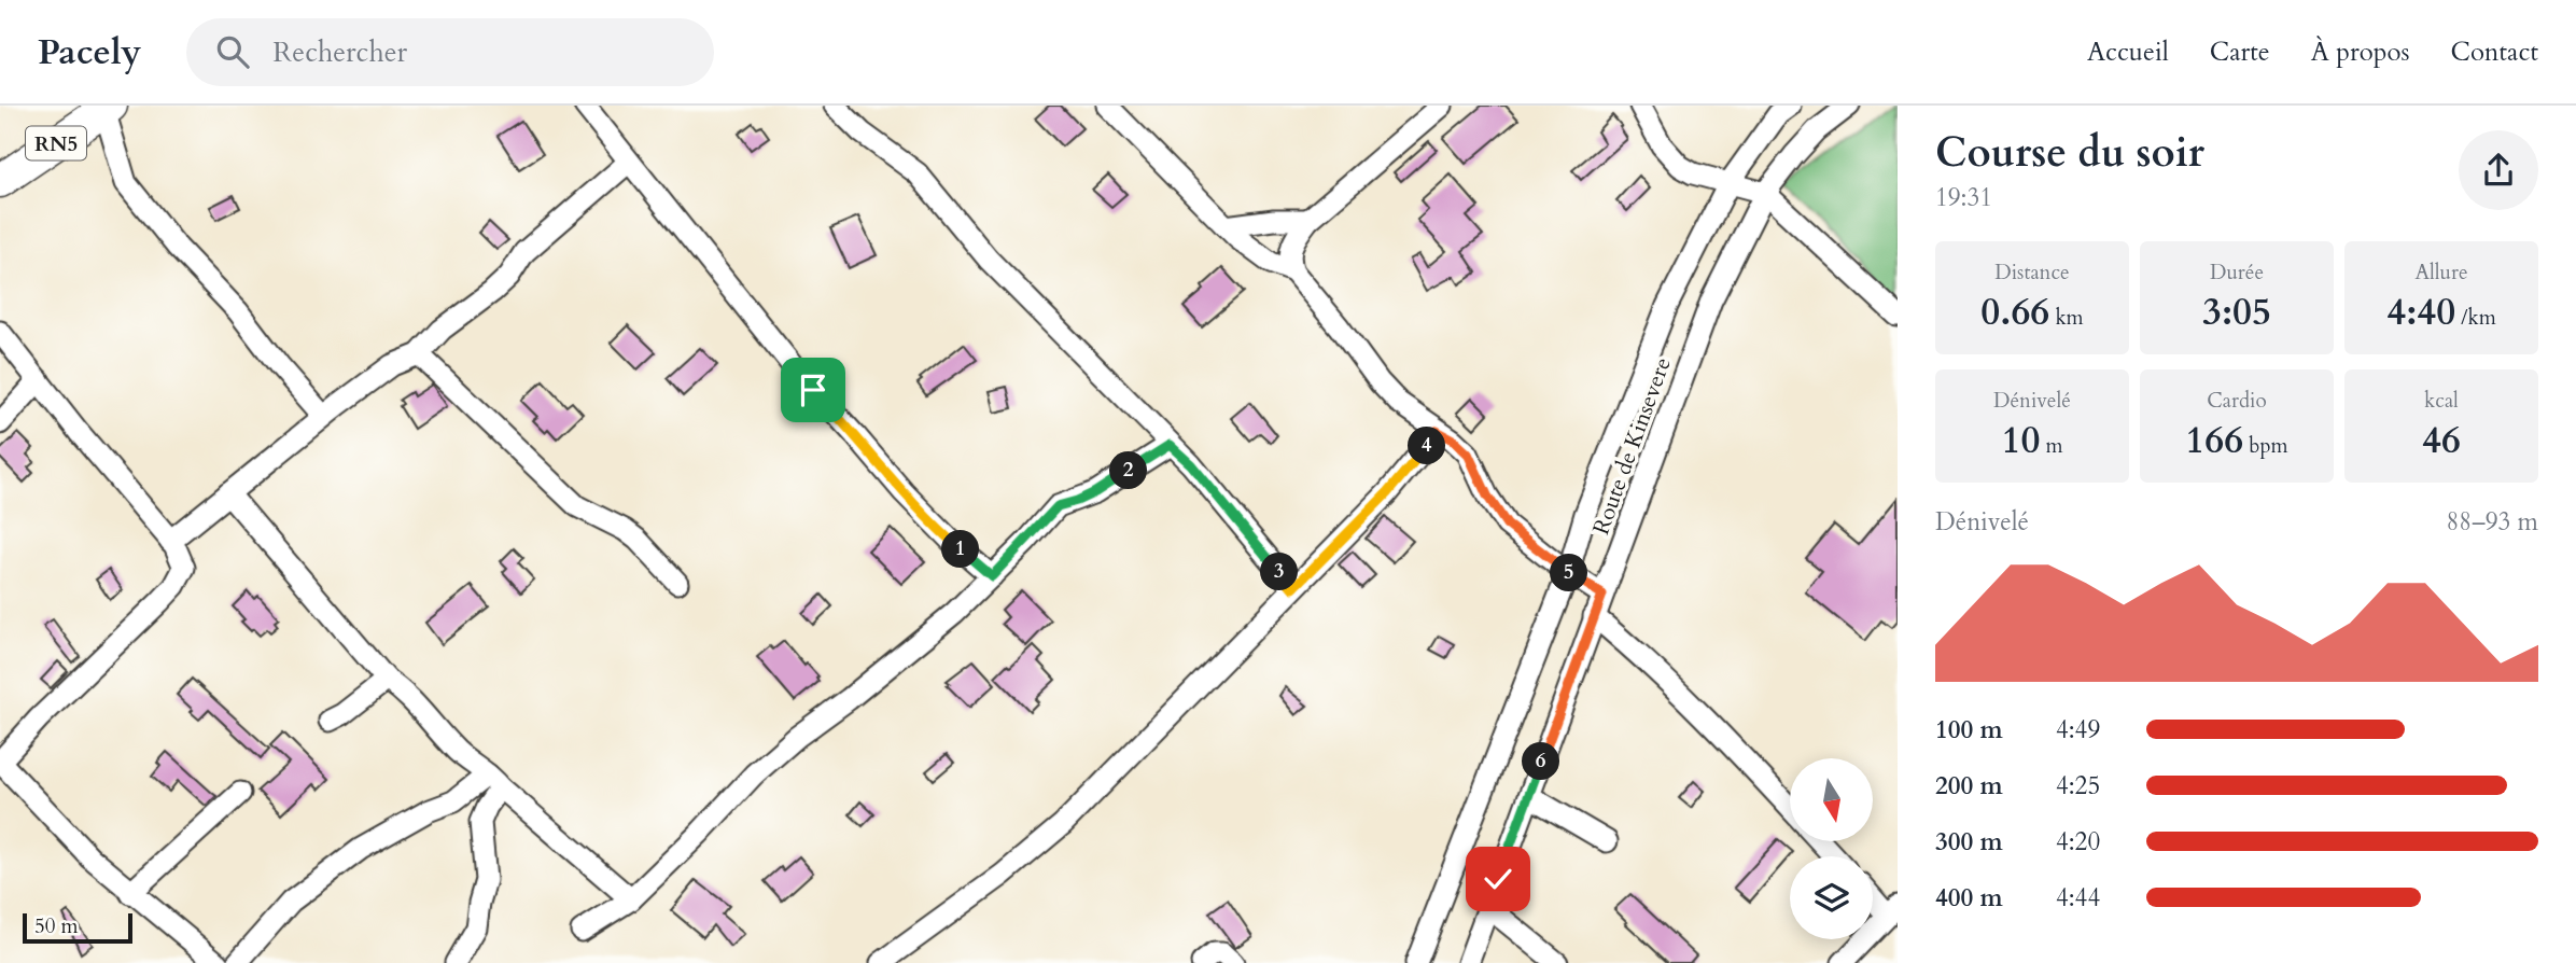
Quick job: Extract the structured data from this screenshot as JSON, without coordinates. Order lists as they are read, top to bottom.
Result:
{
  "streets": {
    "highway": ["RN5"],
    "street": ["Route de Kinsevere"]
  },
  "scale_bar": "50 m",
  "north": "bottom",
  "page": {
    "header": "Pacely",
    "search": "Rechercher",
    "nav": [
      "Accueil",
      "Carte",
      "À propos",
      "Contact"
    ],
    "heading": ["Course du soir", "19:31"],
    "stats": [
      ["Distance", "0.66 km"],
      ["Durée", "3:05"],
      ["Allure", "4:40 /km"],
      ["Dénivelé", "10 m"],
      ["Cardio", "166 bpm"],
      ["kcal", "46"]
    ],
    "pins": [
      "4",
      "2",
      "1",
      "3",
      "5",
      "6"
    ],
    "chart": ["Dénivelé", "88–93 m"],
    "list": [
      {
        "name": "100 m",
        "note": "4:49"
      },
      {
        "name": "200 m",
        "note": "4:25"
      },
      {
        "name": "300 m",
        "note": "4:20"
      },
      {
        "name": "400 m",
        "note": "4:44"
      }
    ],
    "scale": "50 m"
  }
}
